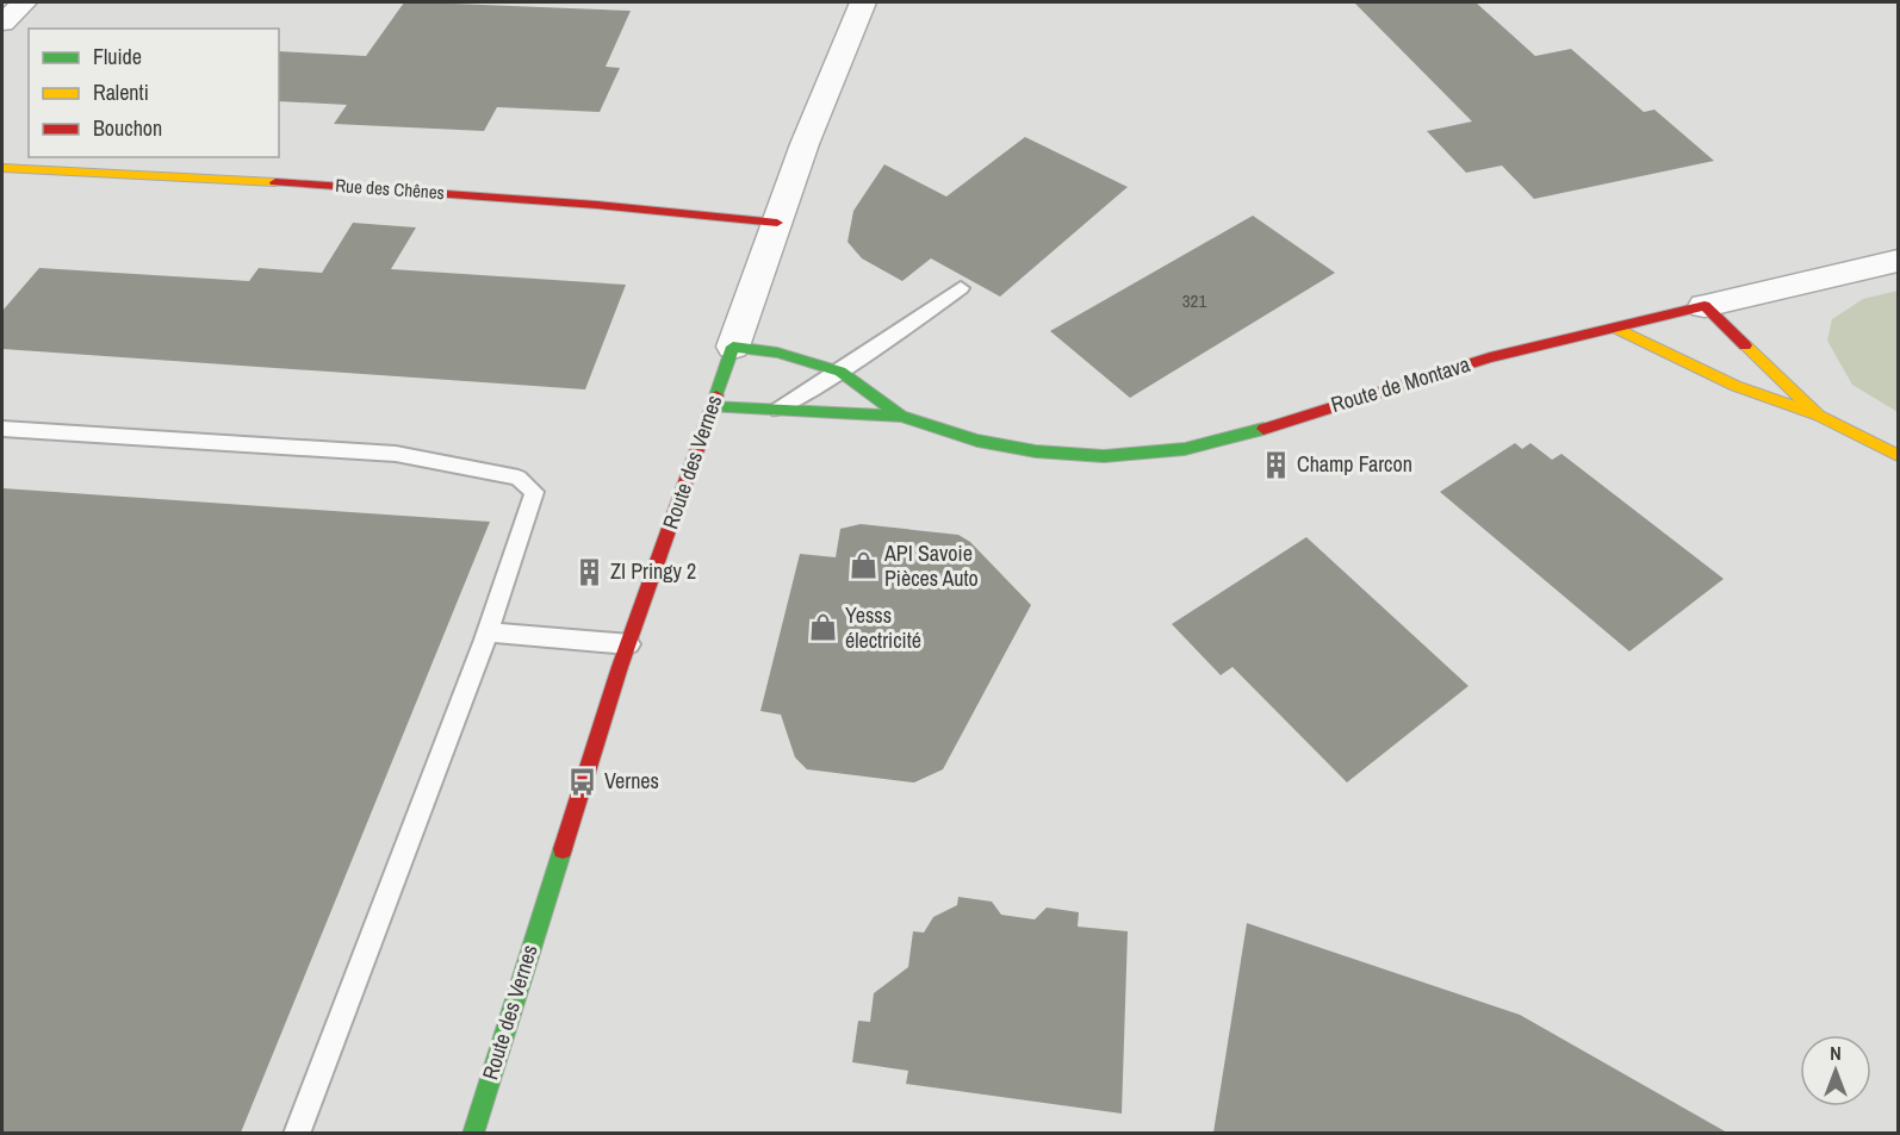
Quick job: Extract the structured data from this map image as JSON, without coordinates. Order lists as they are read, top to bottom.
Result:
{
  "streets": {
    "street": ["Rue des Chênes", "Route de Montava", "Route des Vernes"]
  },
  "crossings": [
    ["Rue des Chênes", "Route des Vernes"],
    ["Route de Montava", "Route des Vernes"]
  ],
  "places": {
    "building": ["Champ Farcon", "ZI Pringy 2"],
    "shop": ["API Savoie Pièces Auto", "Yesss électricité"],
    "bus stop": ["Vernes"]
  },
  "house_numbers": ["321"],
  "legend": ["Fluide", "Ralenti", "Bouchon"],
  "north": "top"
}
